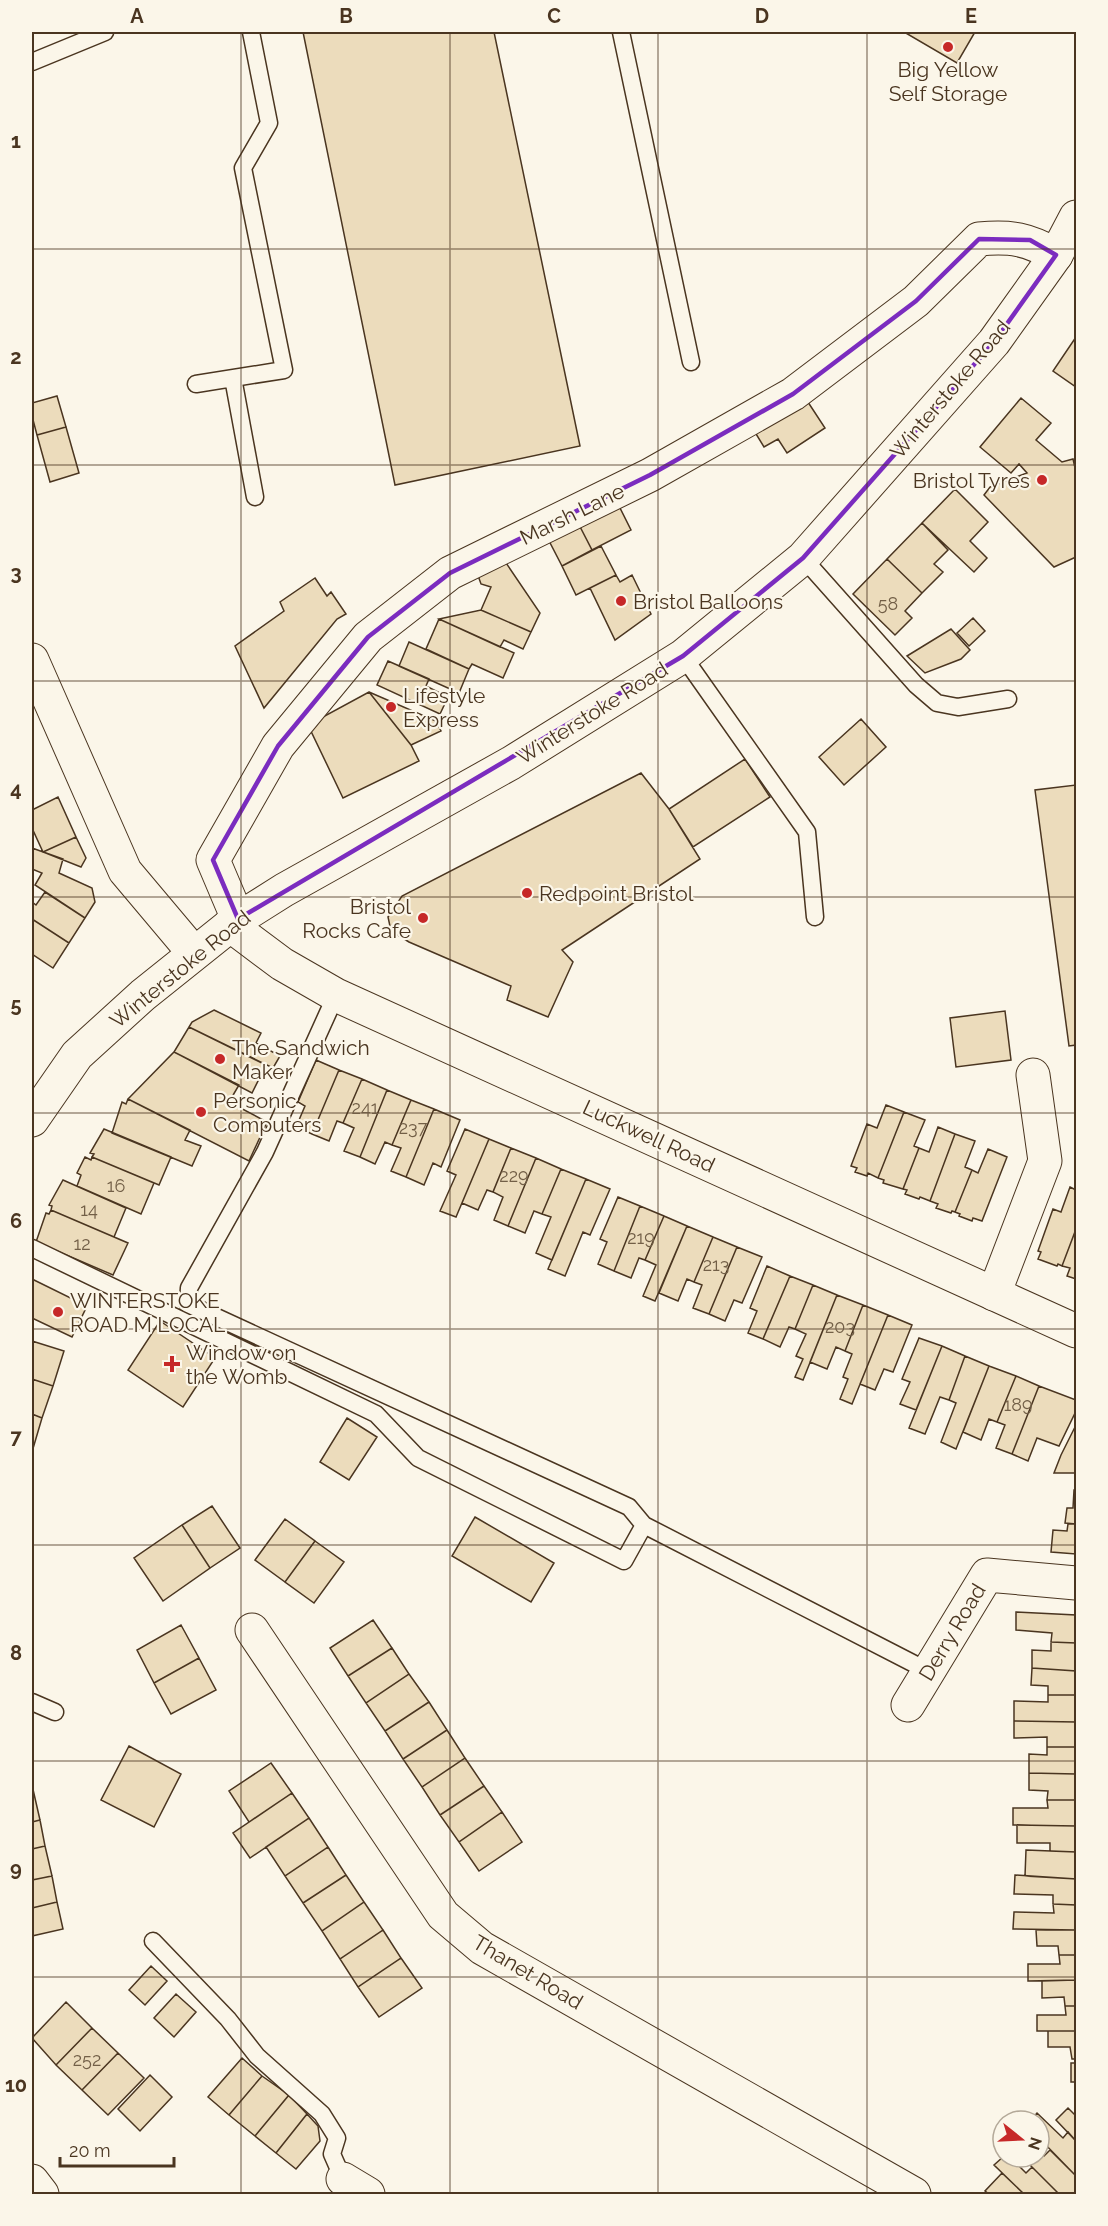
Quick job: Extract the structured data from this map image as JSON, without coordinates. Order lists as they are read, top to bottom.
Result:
{
  "streets": {
    "main road": [
      "Winterstoke Road",
      "Marsh Lane",
      "Luckwell Road",
      "Derry Road",
      "Thanet Road"
    ]
  },
  "crossings": [
    ["Winterstoke Road", "Marsh Lane"],
    ["Winterstoke Road", "Luckwell Road"],
    ["Marsh Lane", "Luckwell Road"]
  ],
  "places": {
    "other": [
      "Big Yellow Self Storage",
      "Bristol Tyres",
      "Bristol Balloons",
      "Lifestyle Express",
      "Redpoint Bristol",
      "Bristol Rocks Cafe",
      "The Sandwich Maker",
      "Personic Computers",
      "WINTERSTOKE ROAD M LOCAL"
    ],
    "health": ["Window on the Womb"]
  },
  "house_numbers": [
    "58",
    "241",
    "237",
    "229",
    "16",
    "14",
    "219",
    "12",
    "213",
    "203",
    "189",
    "252"
  ],
  "scale_bar": "20 m",
  "north": "right",
  "grid": {
    "columns": [
      "A",
      "B",
      "C",
      "D",
      "E"
    ],
    "rows": [
      "1",
      "2",
      "3",
      "4",
      "5",
      "6",
      "7",
      "8",
      "9",
      "10"
    ]
  }
}
